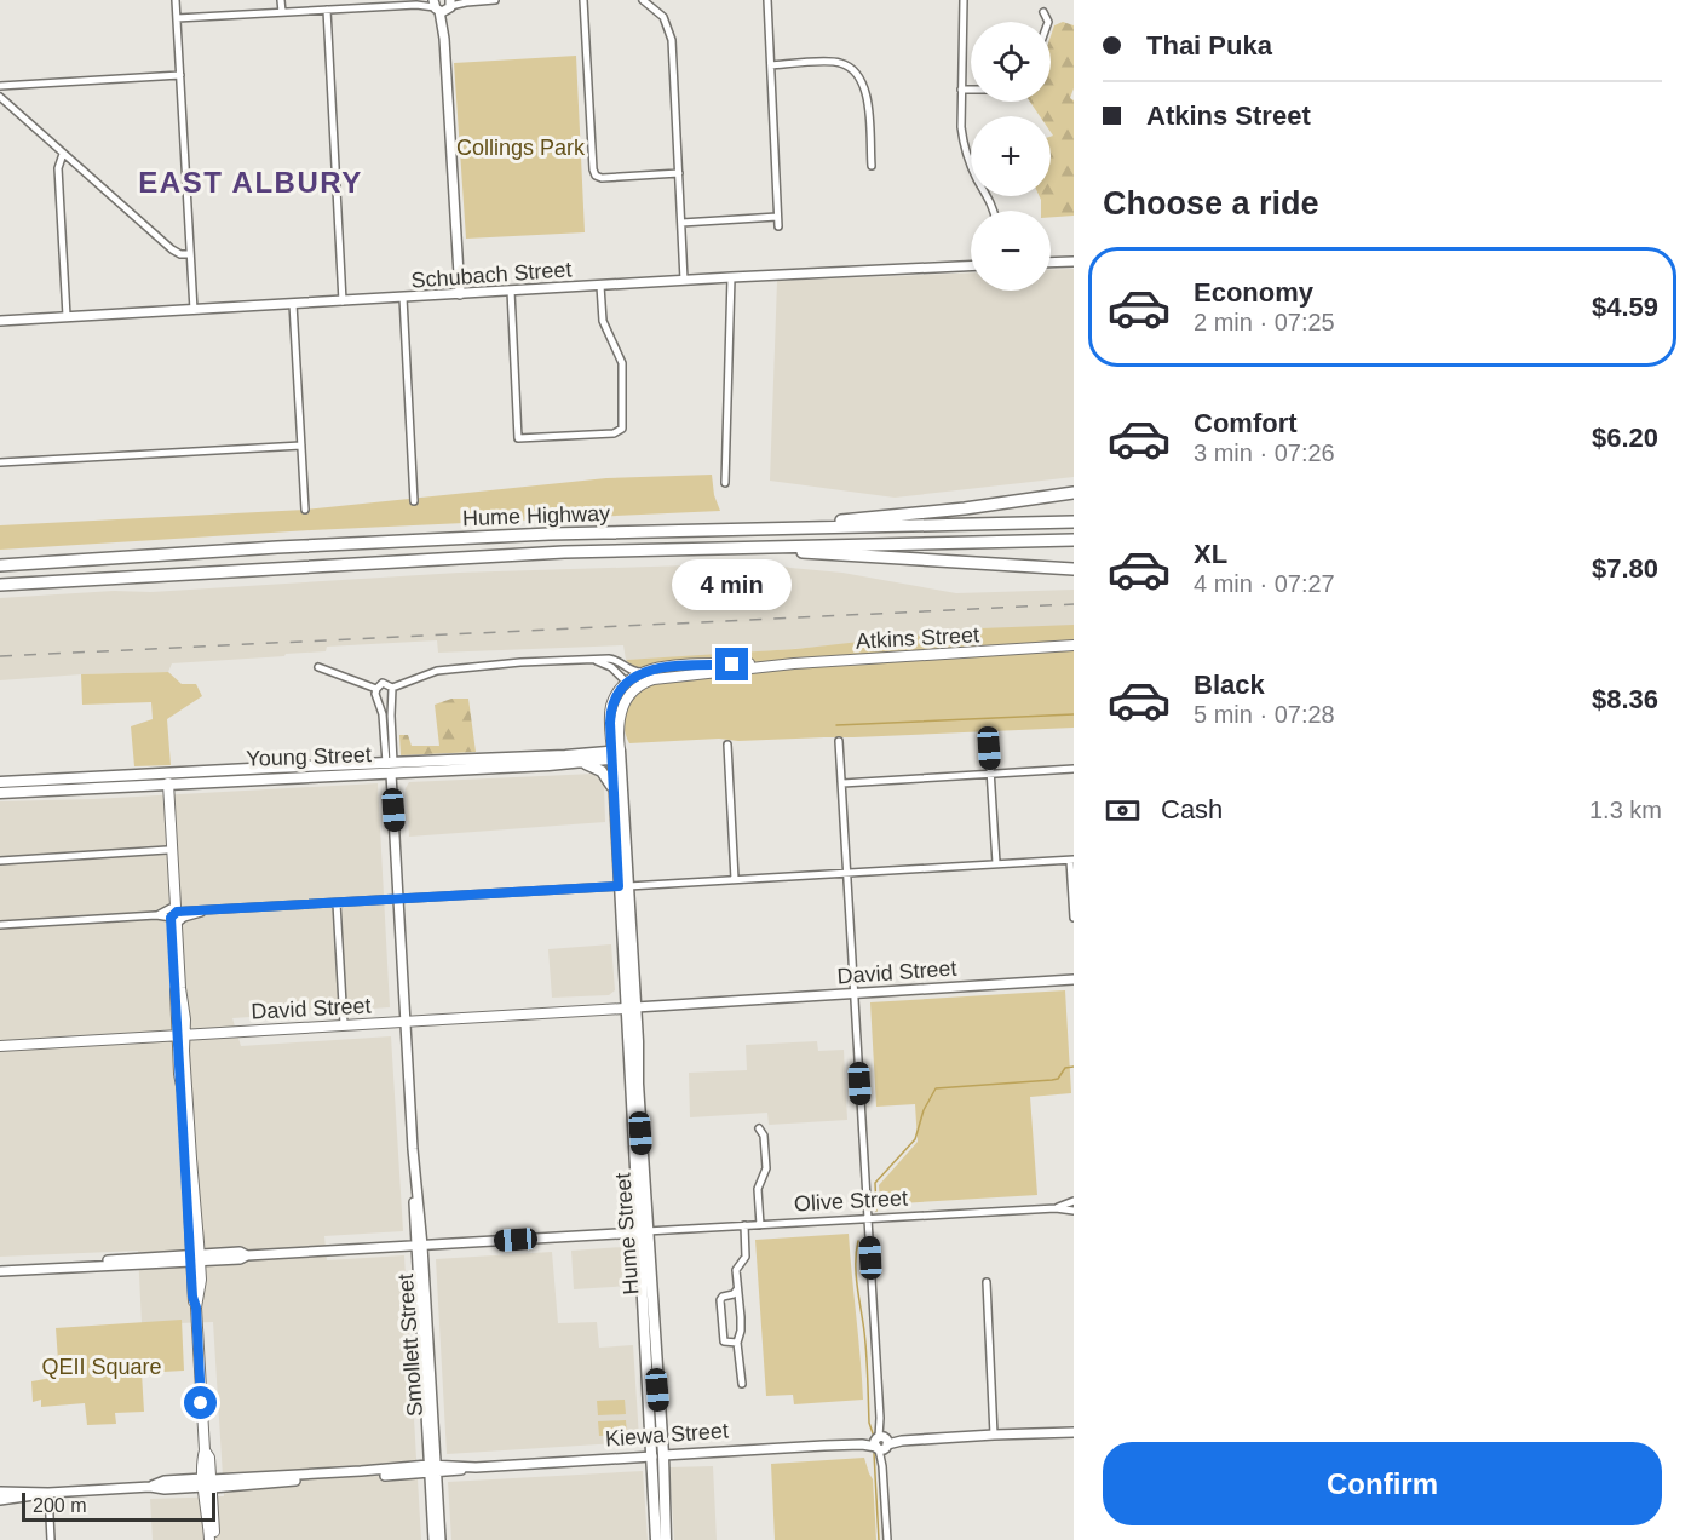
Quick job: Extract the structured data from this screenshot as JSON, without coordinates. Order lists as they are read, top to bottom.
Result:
{
  "streets": {
    "highway": ["Hume Highway"],
    "main road": [
      "Atkins Street",
      "Young Street",
      "David Street",
      "Hume Street"
    ],
    "street": [
      "Schubach Street",
      "Olive Street",
      "Smollett Street",
      "Kiewa Street"
    ]
  },
  "crossings": [
    ["Atkins Street", "Young Street"],
    ["Atkins Street", "Hume Street"],
    ["Young Street", "Hume Street"],
    ["Young Street", "Smollett Street"],
    ["David Street", "Hume Street"],
    ["David Street", "Smollett Street"],
    ["Olive Street", "Hume Street"],
    ["Olive Street", "Smollett Street"],
    ["Hume Street", "Kiewa Street"],
    ["Smollett Street", "Kiewa Street"]
  ],
  "districts": ["EAST ALBURY"],
  "parks": ["Collings Park", "QEII Square"],
  "scale_bar": "200 m",
  "page": {
    "banner": ["Thai Puka", "Atkins Street"],
    "map_buttons": ["+", "−"],
    "heading": "Choose a ride",
    "list": [
      {
        "name": "Economy",
        "note": "2 min · 07:25",
        "value": "$4.59"
      },
      {
        "name": "Comfort",
        "note": "3 min · 07:26",
        "value": "$6.20"
      },
      {
        "name": "XL",
        "note": "4 min · 07:27",
        "value": "$7.80"
      },
      {
        "name": "Black",
        "note": "5 min · 07:28",
        "value": "$8.36"
      }
    ],
    "bubble": "4 min",
    "pay": ["Cash", "1.3 km"],
    "buttons": "Confirm",
    "scale": "200 m"
  }
}
